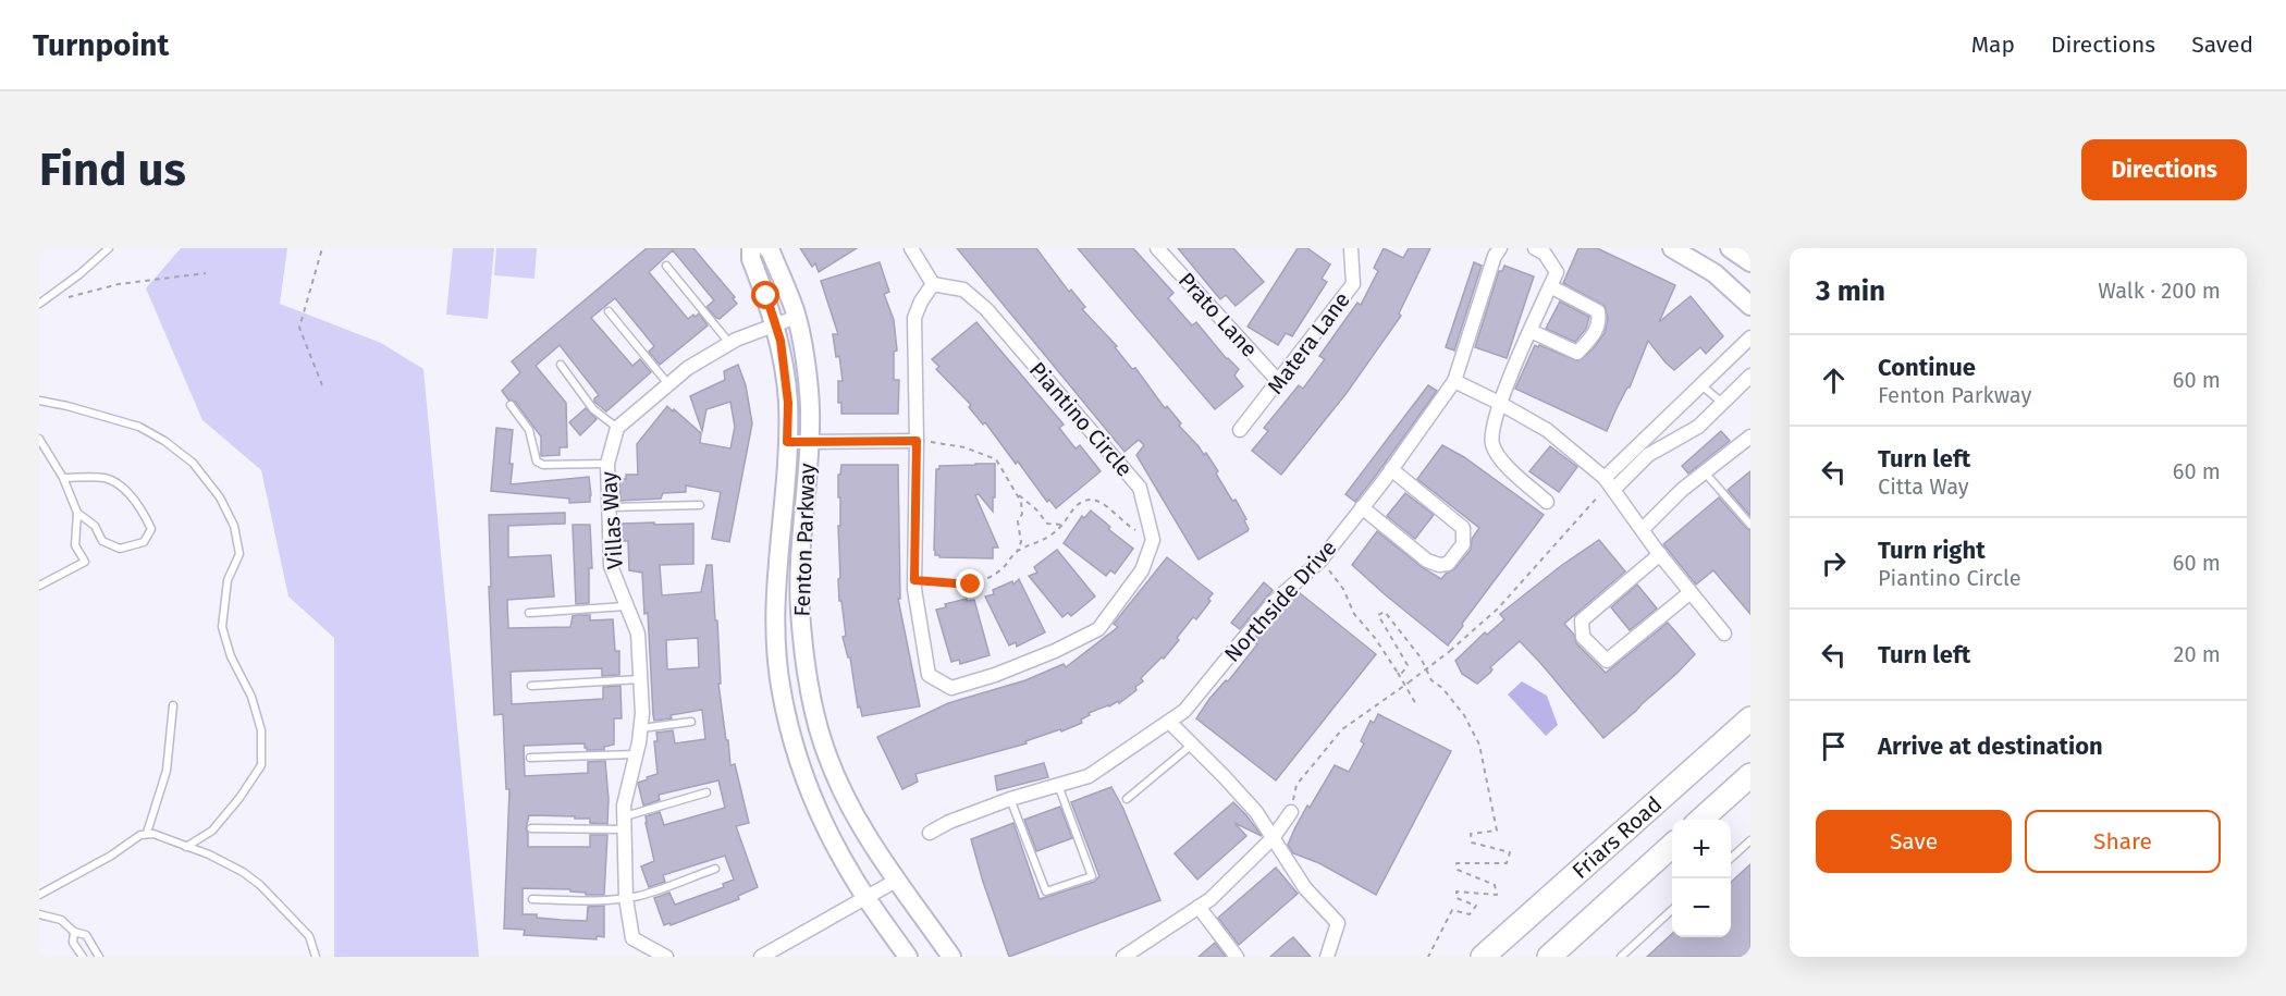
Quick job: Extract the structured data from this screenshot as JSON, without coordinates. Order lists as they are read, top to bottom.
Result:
{
  "streets": {
    "highway": ["Friars Road"],
    "street": [
      "Prato Lane",
      "Matera Lane",
      "Piantino Circle",
      "Villas Way",
      "Fenton Parkway",
      "Northside Drive"
    ]
  },
  "crossings": [
    ["Prato Lane", "Matera Lane"]
  ],
  "page": {
    "header": "Turnpoint",
    "nav": ["Map", "Directions", "Saved"],
    "buttons": [
      "Directions",
      ["Save", "Share"]
    ],
    "title": "Find us",
    "heading": ["3 min", "Walk · 200 m"],
    "list": [
      ["Continue", "Fenton Parkway", "60 m"],
      ["Turn left", "Citta Way", "60 m"],
      ["Turn right", "Piantino Circle", "60 m"],
      ["Turn left", "20 m"],
      "Arrive at destination"
    ],
    "map_buttons": ["+", "−"]
  }
}
